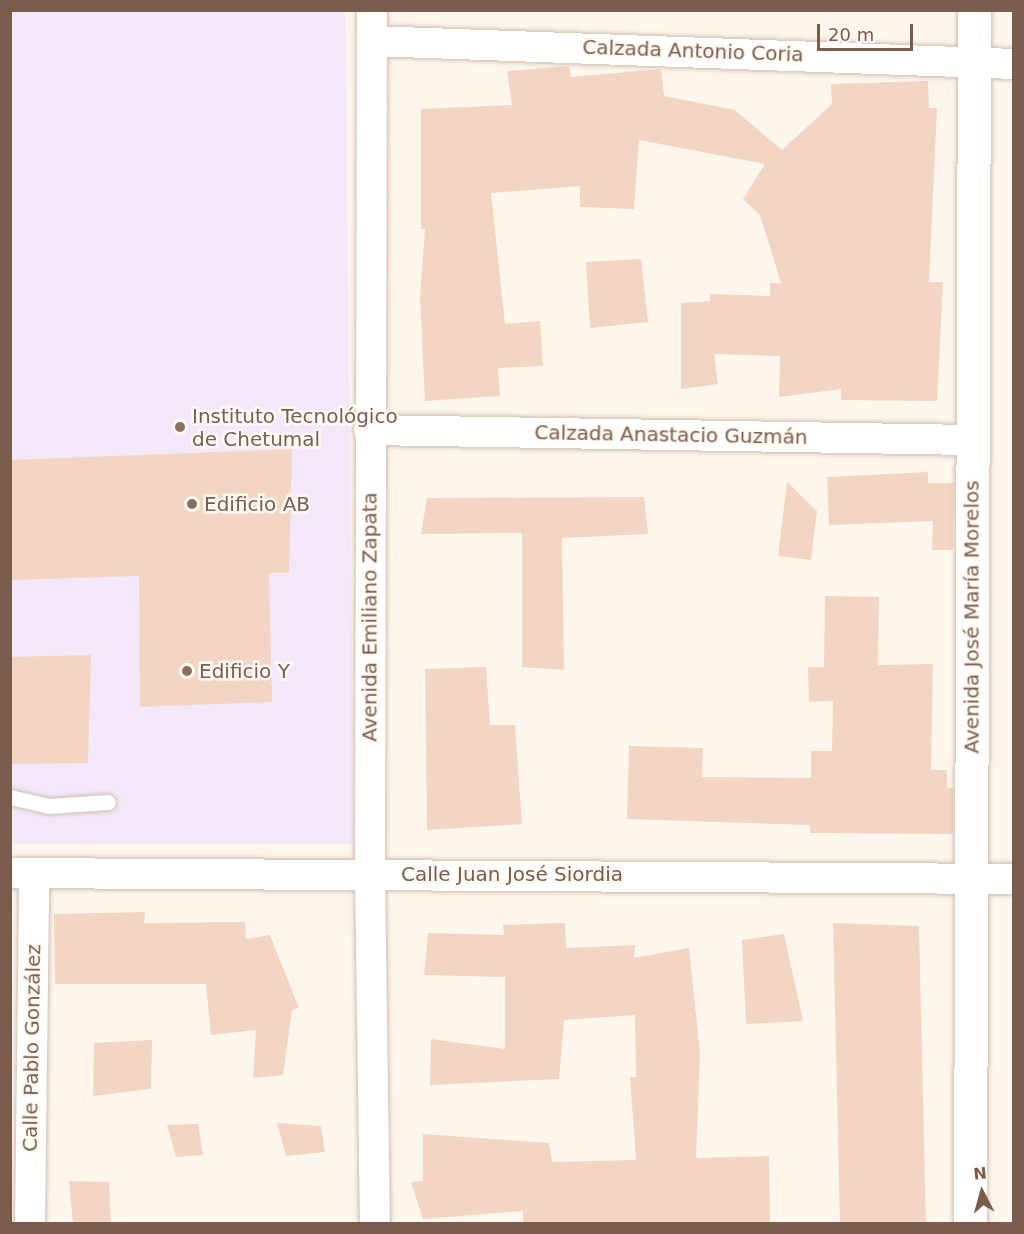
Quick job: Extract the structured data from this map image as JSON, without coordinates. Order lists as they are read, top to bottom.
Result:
{
  "streets": {
    "street": [
      "Calzada Antonio Coria",
      "Calzada Anastacio Guzmán",
      "Avenida Emiliano Zapata",
      "Avenida José María Morelos",
      "Calle Juan José Siordia",
      "Calle Pablo González"
    ]
  },
  "crossings": [
    ["Calzada Antonio Coria", "Avenida Emiliano Zapata"],
    ["Calzada Antonio Coria", "Avenida José María Morelos"],
    ["Calzada Anastacio Guzmán", "Avenida Emiliano Zapata"],
    ["Calzada Anastacio Guzmán", "Avenida José María Morelos"],
    ["Avenida Emiliano Zapata", "Calle Juan José Siordia"],
    ["Avenida José María Morelos", "Calle Juan José Siordia"],
    ["Calle Juan José Siordia", "Calle Pablo González"]
  ],
  "places": ["Instituto Tecnológico de Chetumal", "Edificio AB", "Edificio Y"],
  "scale_bar": "20 m",
  "north": "top"
}
